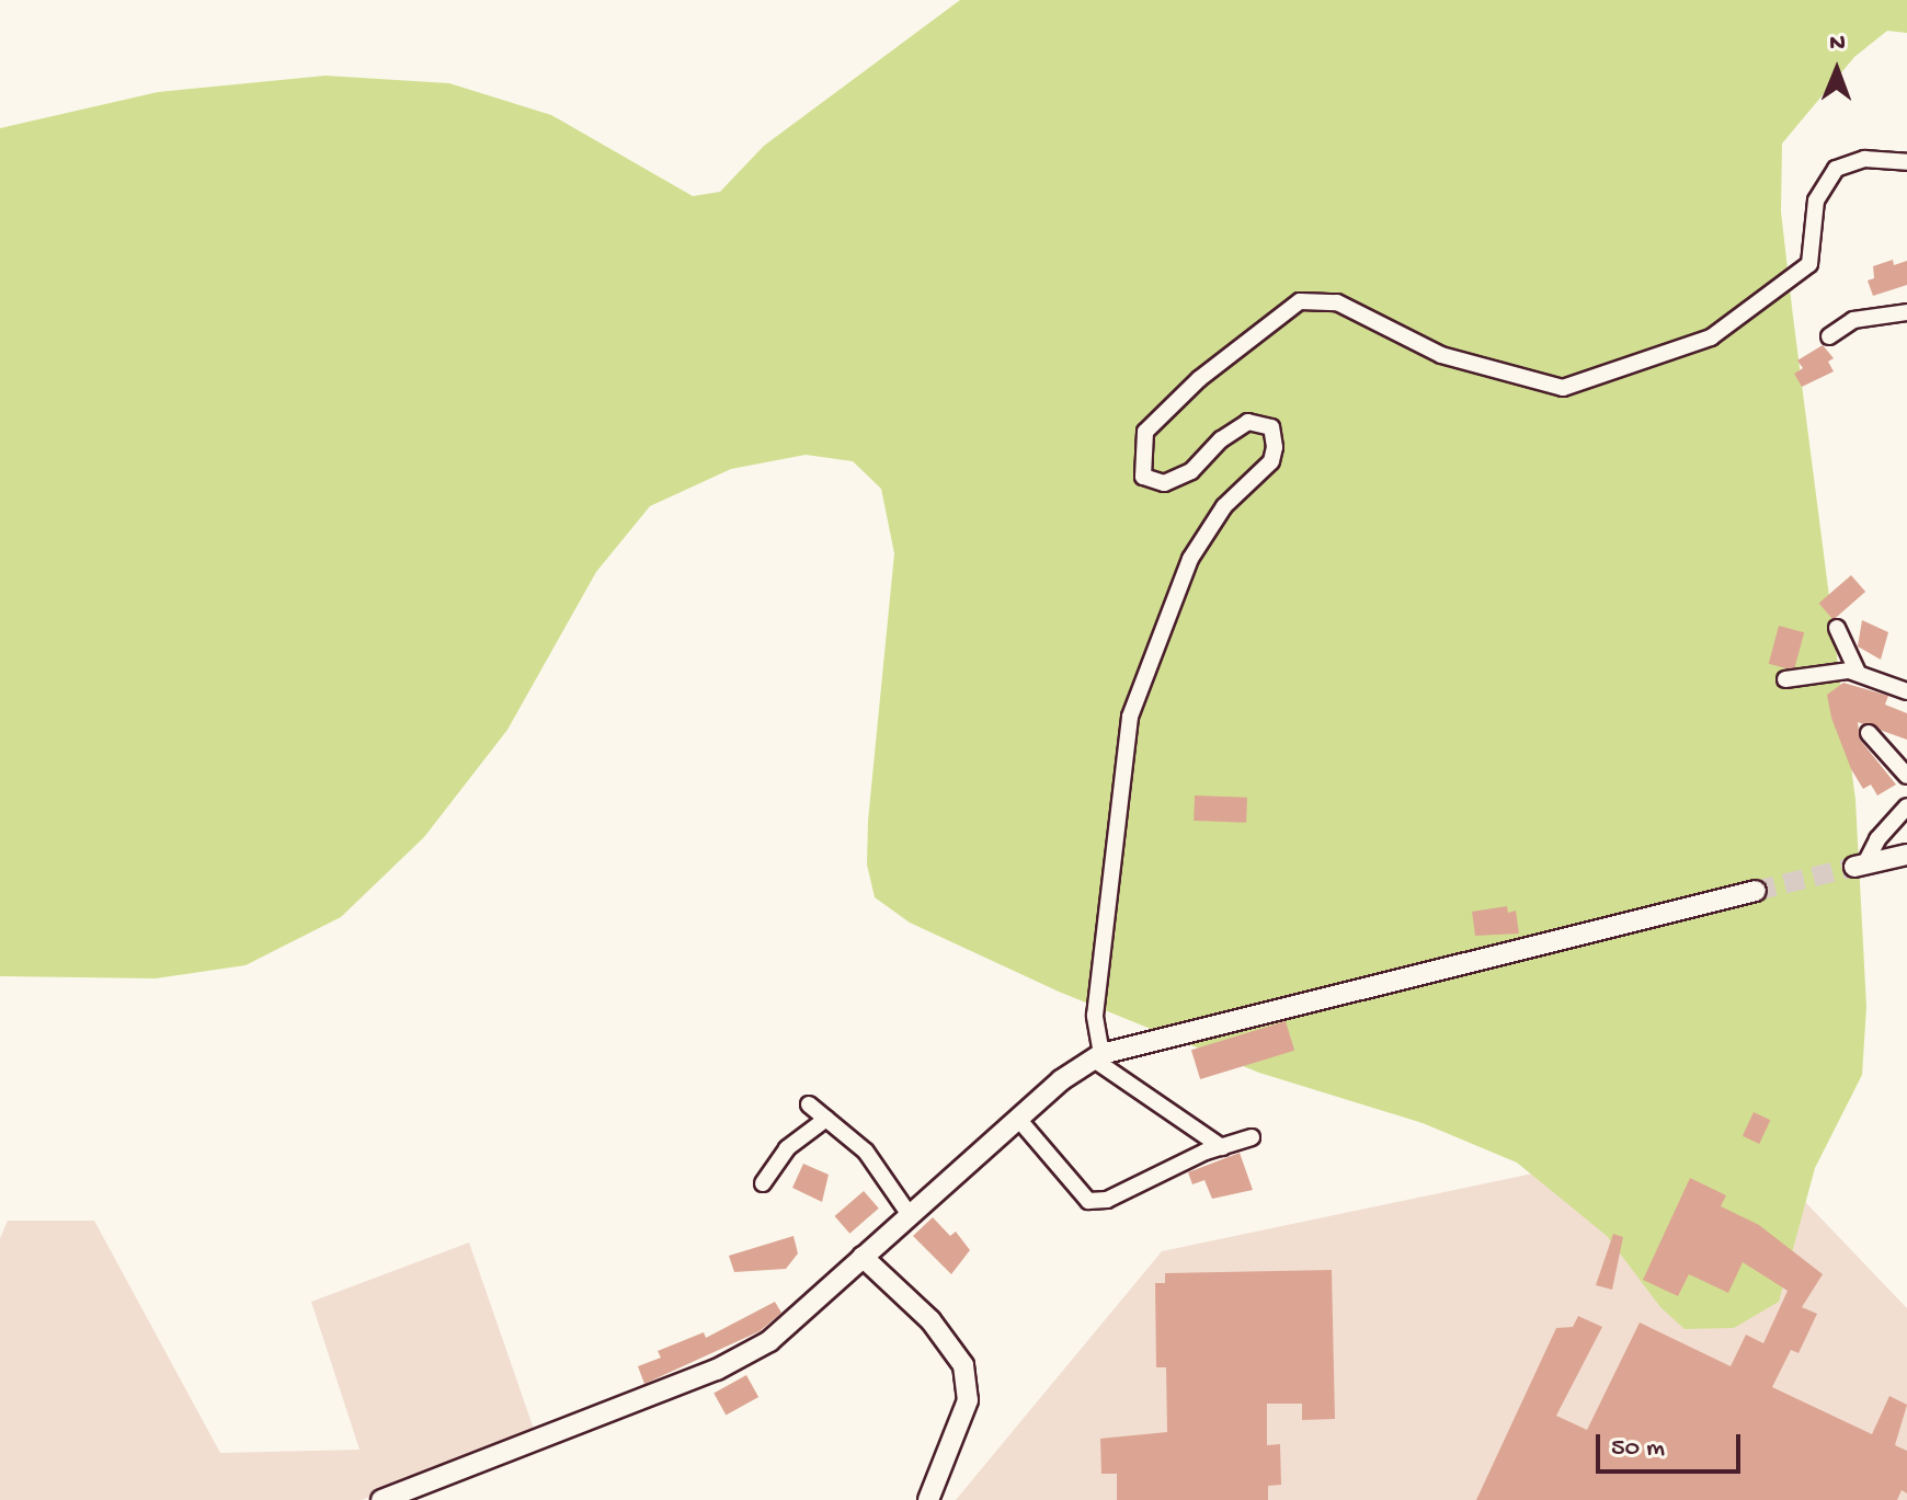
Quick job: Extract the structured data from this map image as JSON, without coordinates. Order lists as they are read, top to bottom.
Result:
{
  "scale_bar": "50 m",
  "north": "top"
}
